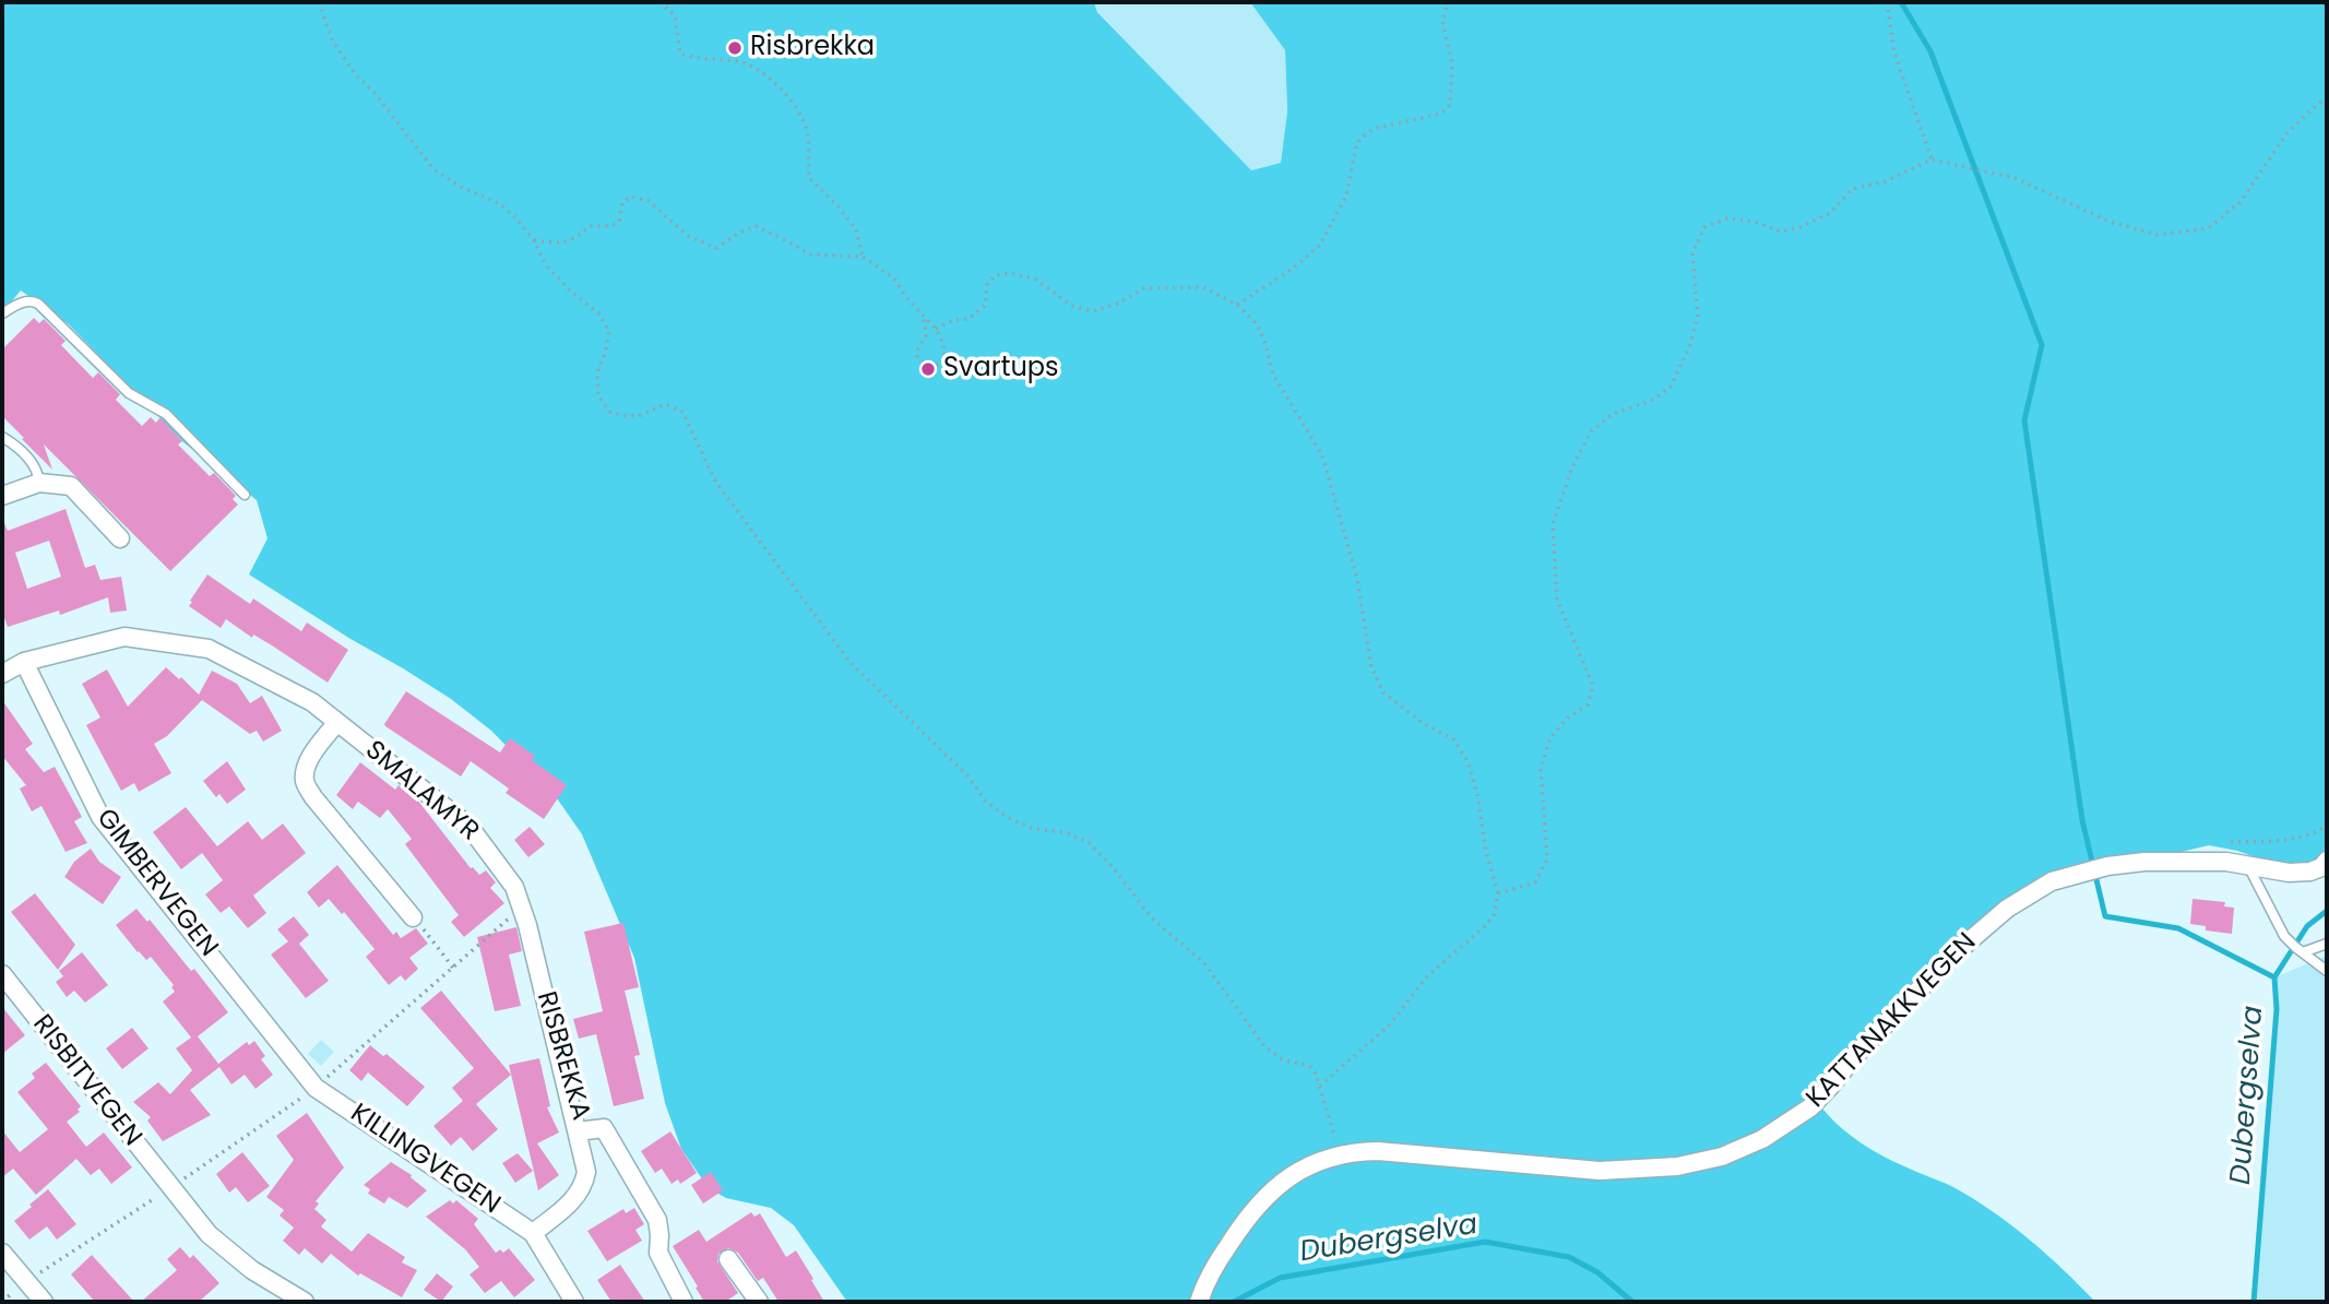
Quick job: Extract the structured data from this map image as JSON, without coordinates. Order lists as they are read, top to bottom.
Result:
{
  "streets": {
    "street": [
      "SMALAMYR",
      "GIMBERVEGEN",
      "KATTANAKKVEGEN",
      "RISBREKKA",
      "RISBITVEGEN",
      "KILLINGVEGEN"
    ]
  },
  "crossings": [
    ["SMALAMYR", "GIMBERVEGEN"],
    ["SMALAMYR", "RISBREKKA"],
    ["GIMBERVEGEN", "KILLINGVEGEN"]
  ],
  "water": ["Dubergselva"],
  "places": ["Risbrekka", "Svartups"]
}
